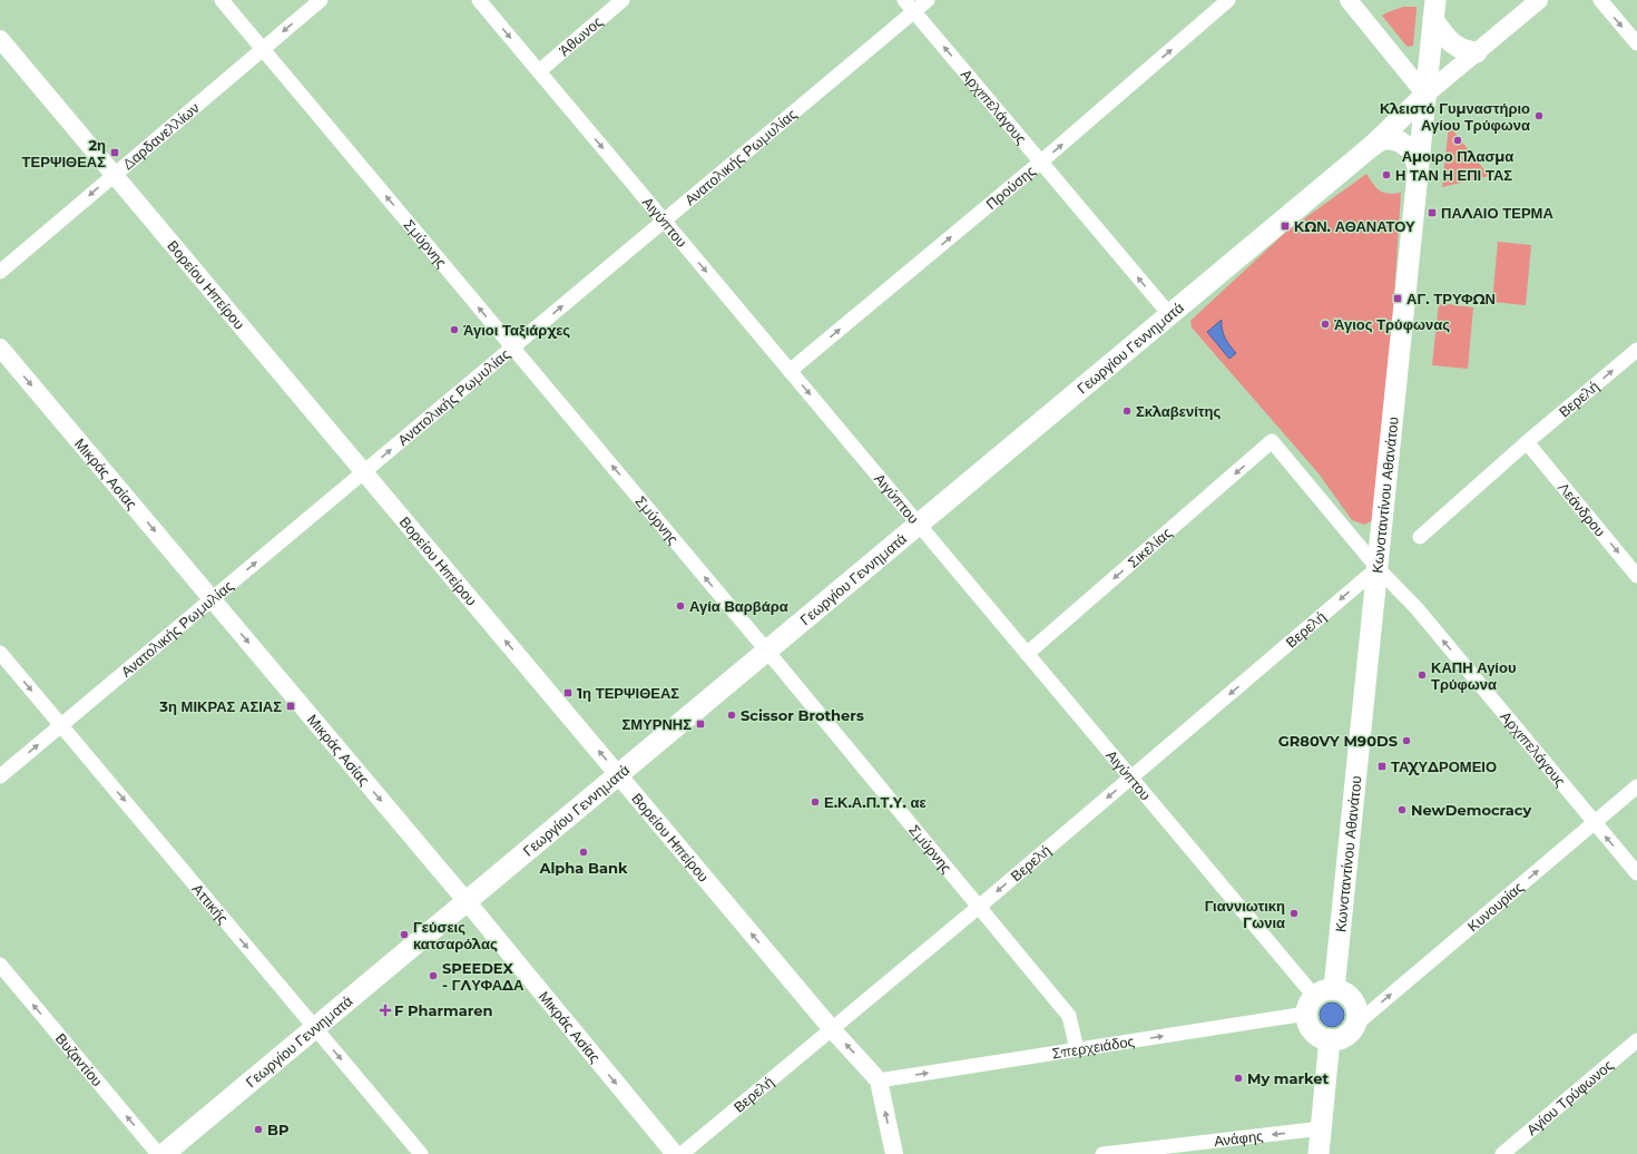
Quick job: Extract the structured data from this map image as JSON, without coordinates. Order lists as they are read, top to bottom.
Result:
{
  "streets": {
    "main road": ["Γεωργίου Γεννηματά", "Κωνσταντίνου Αθανάτου"],
    "street": [
      "Άθωνος",
      "Αρχιπελάγους",
      "Δαρδανελλίων",
      "Ανατολικής Ρωμυλίας",
      "Προύσης",
      "Αιγύπτου",
      "Σμύρνης",
      "Βορείου Ηπείρου",
      "Βερελή",
      "Μικράς Ασίας",
      "Λεάνδρου",
      "Σικελίας",
      "Αττικής",
      "Κυνουρίας",
      "Σπερχειάδος",
      "Βυζαντίου",
      "Αγίου Τρύφωνος",
      "Ανάφης"
    ]
  },
  "crossings": [
    ["Άθωνος", "Αιγύπτου"],
    ["Αρχιπελάγους", "Ανατολικής Ρωμυλίας"],
    ["Αρχιπελάγους", "Προύσης"],
    ["Αρχιπελάγους", "Γεωργίου Γεννηματά"],
    ["Αρχιπελάγους", "Βερελή"],
    ["Αρχιπελάγους", "Κωνσταντίνου Αθανάτου"],
    ["Αρχιπελάγους", "Σικελίας"],
    ["Αρχιπελάγους", "Κυνουρίας"],
    ["Δαρδανελλίων", "Σμύρνης"],
    ["Δαρδανελλίων", "Βορείου Ηπείρου"],
    ["Ανατολικής Ρωμυλίας", "Αιγύπτου"],
    ["Ανατολικής Ρωμυλίας", "Σμύρνης"],
    ["Ανατολικής Ρωμυλίας", "Βορείου Ηπείρου"],
    ["Ανατολικής Ρωμυλίας", "Μικράς Ασίας"],
    ["Ανατολικής Ρωμυλίας", "Αττικής"],
    ["Προύσης", "Αιγύπτου"],
    ["Αιγύπτου", "Γεωργίου Γεννηματά"],
    ["Αιγύπτου", "Βερελή"],
    ["Αιγύπτου", "Κωνσταντίνου Αθανάτου"],
    ["Αιγύπτου", "Σικελίας"],
    ["Αιγύπτου", "Κυνουρίας"],
    ["Αιγύπτου", "Σπερχειάδος"],
    ["Σμύρνης", "Γεωργίου Γεννηματά"],
    ["Σμύρνης", "Βερελή"],
    ["Σμύρνης", "Σπερχειάδος"],
    ["Βορείου Ηπείρου", "Γεωργίου Γεννηματά"],
    ["Βορείου Ηπείρου", "Βερελή"],
    ["Βορείου Ηπείρου", "Σπερχειάδος"],
    ["Γεωργίου Γεννηματά", "Μικράς Ασίας"],
    ["Γεωργίου Γεννηματά", "Κωνσταντίνου Αθανάτου"],
    ["Γεωργίου Γεννηματά", "Αττικής"],
    ["Βερελή", "Κωνσταντίνου Αθανάτου"],
    ["Βερελή", "Λεάνδρου"],
    ["Κωνσταντίνου Αθανάτου", "Κυνουρίας"],
    ["Κωνσταντίνου Αθανάτου", "Σπερχειάδος"],
    ["Κυνουρίας", "Σπερχειάδος"]
  ],
  "one_way": [
    "Αρχιπελάγους",
    "Δαρδανελλίων",
    "Ανατολικής Ρωμυλίας",
    "Προύσης",
    "Αιγύπτου",
    "Σμύρνης",
    "Βορείου Ηπείρου",
    "Μικράς Ασίας",
    "Λεάνδρου",
    "Σικελίας",
    "Αττικής",
    "Κυνουρίας",
    "Σπερχειάδος",
    "Βυζαντίου",
    "Ανάφης"
  ],
  "places": {
    "other": [
      "Κλειστό Γυμναστήριο Αγίου Τρύφωνα",
      "Αμοιρο Πλασμα",
      "Η ΤΑΝ Η ΕΠΙ ΤΑΣ",
      "Άγιος Τρύφωνας",
      "Άγιοι Ταξιάρχες",
      "Σκλαβενίτης",
      "Αγία Βαρβάρα",
      "ΚΑΠΗ Αγίου Τρύφωνα",
      "Scissor Brothers",
      "GR80VY M90DS",
      "Ε.Κ.Α.Π.Τ.Υ. αε",
      "NewDemocracy",
      "Alpha Bank",
      "Γιαννιωτικη Γωνια",
      "Γεύσεις κατσαρόλας",
      "SPEEDEX - ΓΛΥΦΑΔΑ",
      "My market",
      "BP"
    ],
    "transit": [
      "2η ΤΕΡΨΙΘΕΑΣ",
      "ΠΑΛΑΙΟ ΤΕΡΜΑ",
      "ΚΩΝ. ΑΘΑΝΑΤΟΥ",
      "ΑΓ. ΤΡΥΦΩΝ",
      "1η ΤΕΡΨΙΘΕΑΣ",
      "3η ΜΙΚΡΑΣ ΑΣΙΑΣ",
      "ΣΜΥΡΝΗΣ",
      "ΤΑΧΥΔΡΟΜΕΙΟ"
    ],
    "health": ["F Pharmaren"]
  }
}
